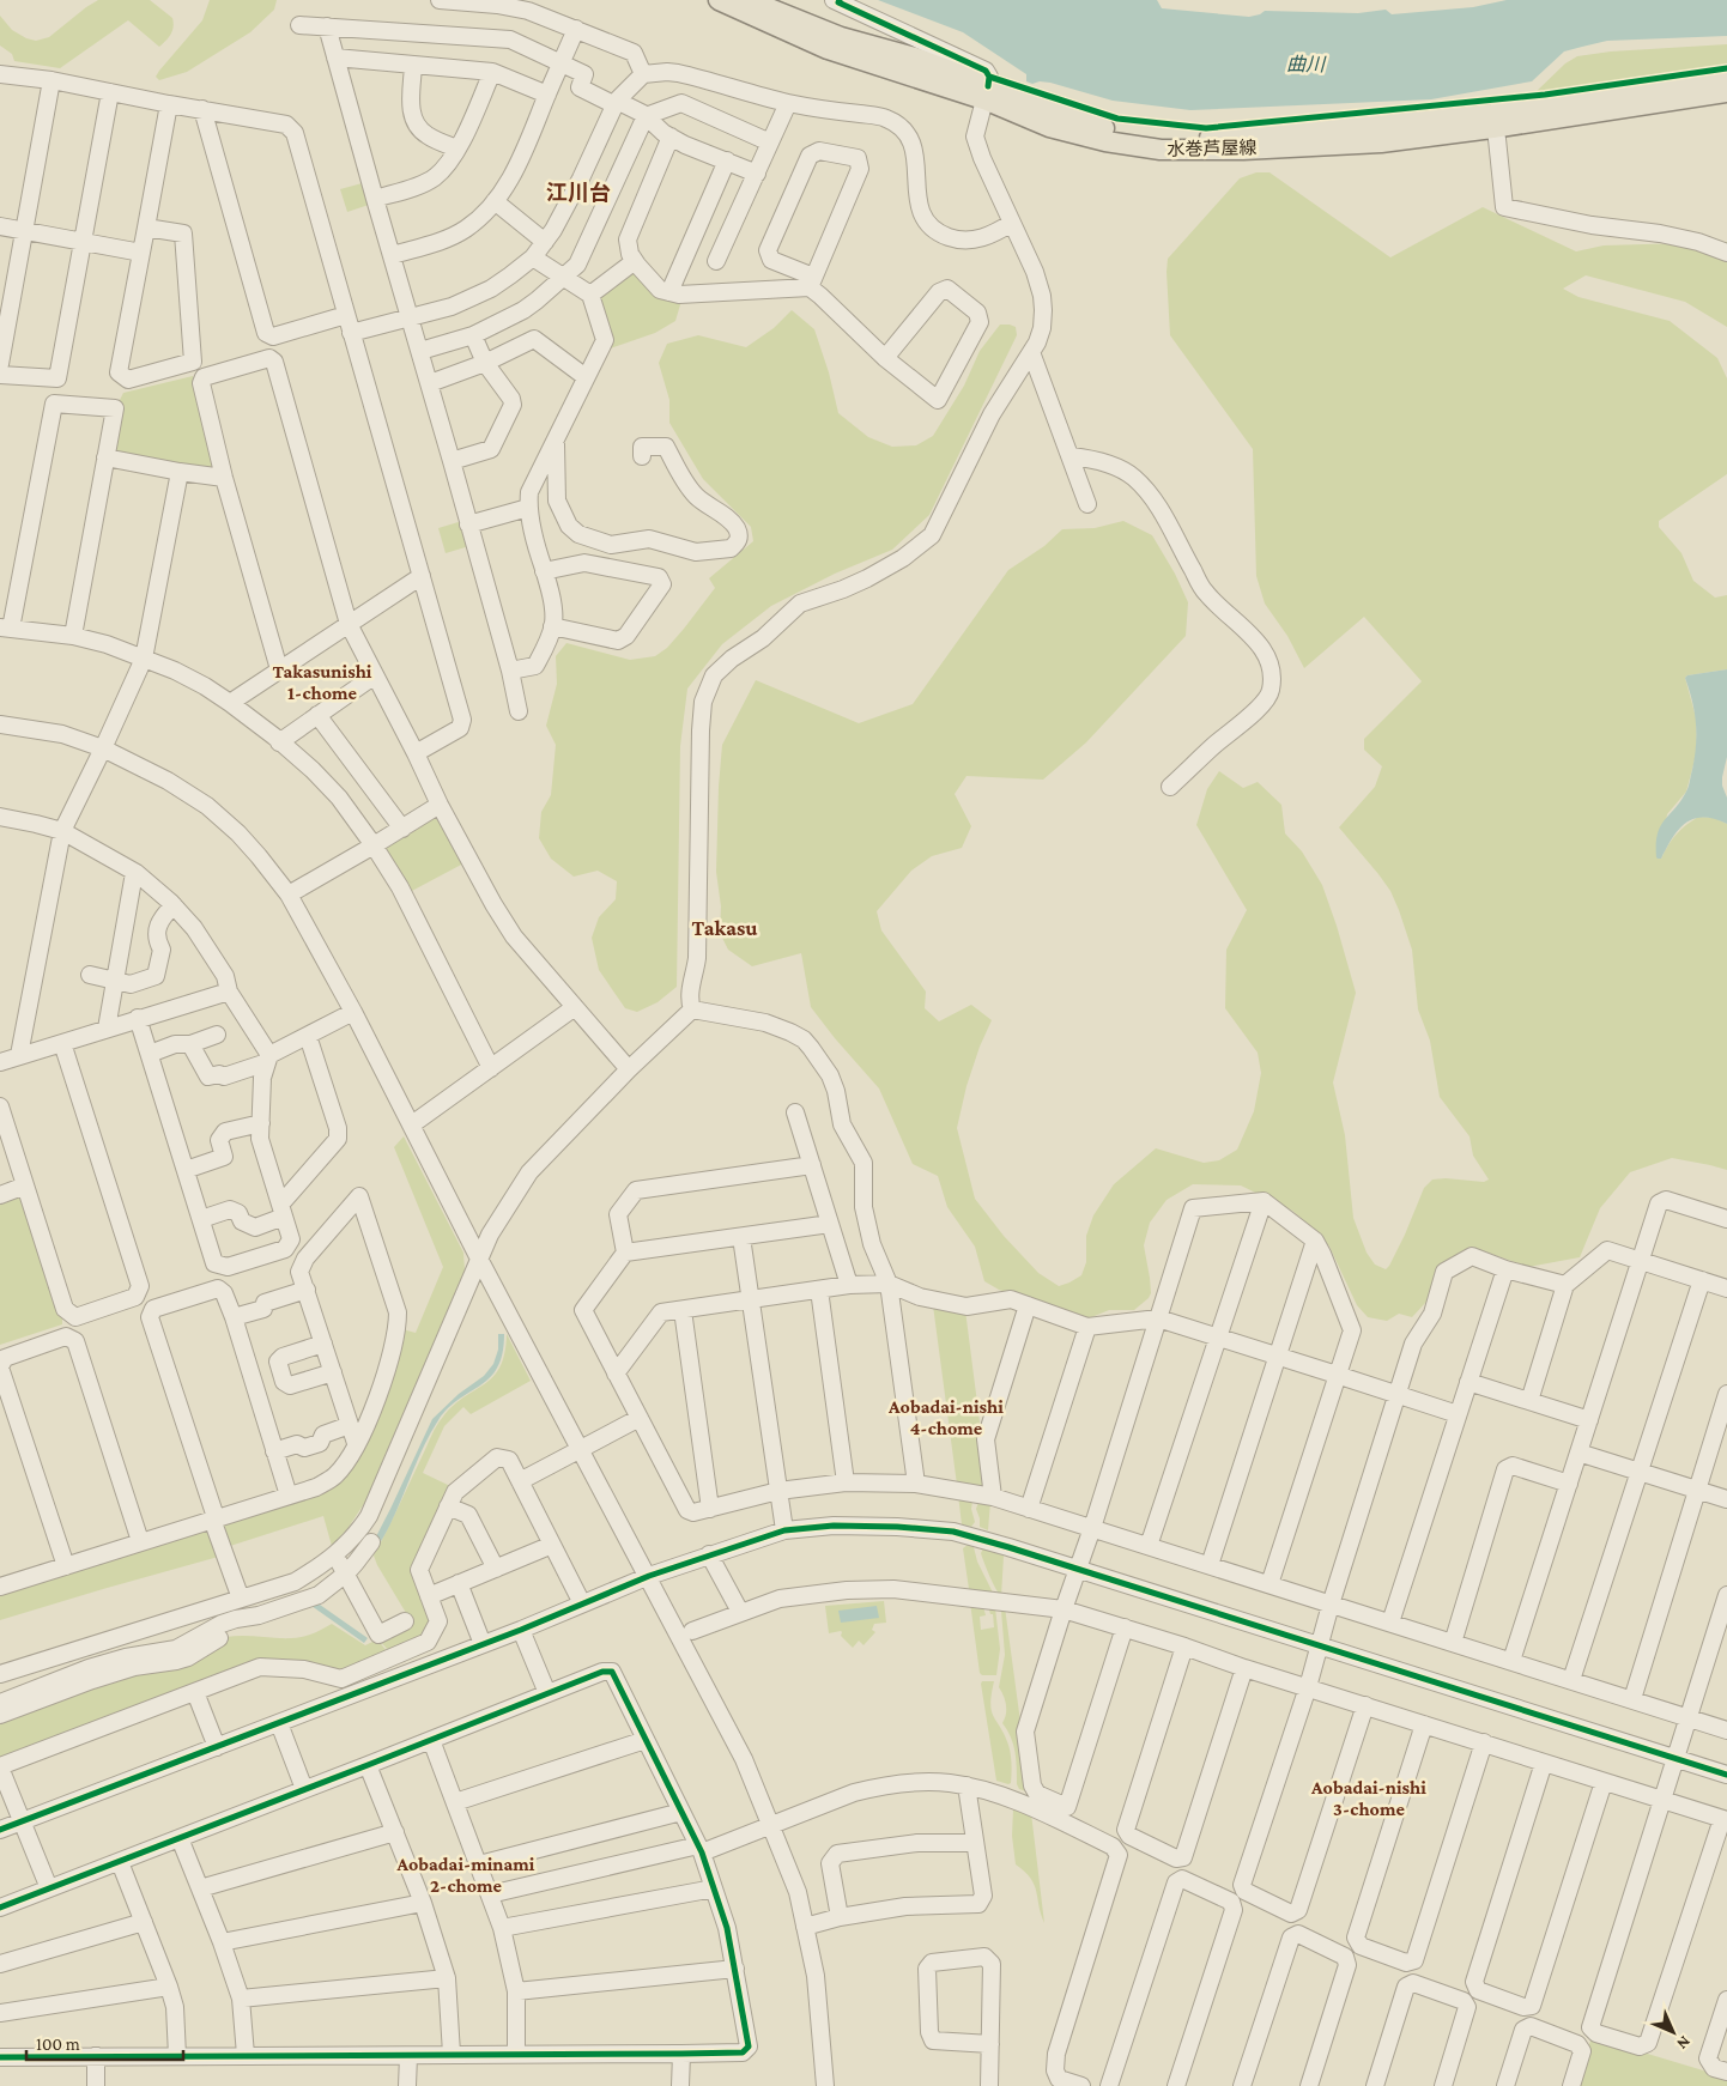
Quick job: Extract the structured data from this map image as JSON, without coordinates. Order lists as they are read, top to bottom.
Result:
{
  "streets": {
    "main road": ["水巻芦屋線"]
  },
  "districts": [
    "江川台",
    "Takasunishi 1-chome",
    "Takasu",
    "Aobadai-nishi 4-chome",
    "Aobadai-nishi 3-chome",
    "Aobadai-minami 2-chome"
  ],
  "water": ["曲川"],
  "scale_bar": "100 m",
  "north": "bottom right"
}
